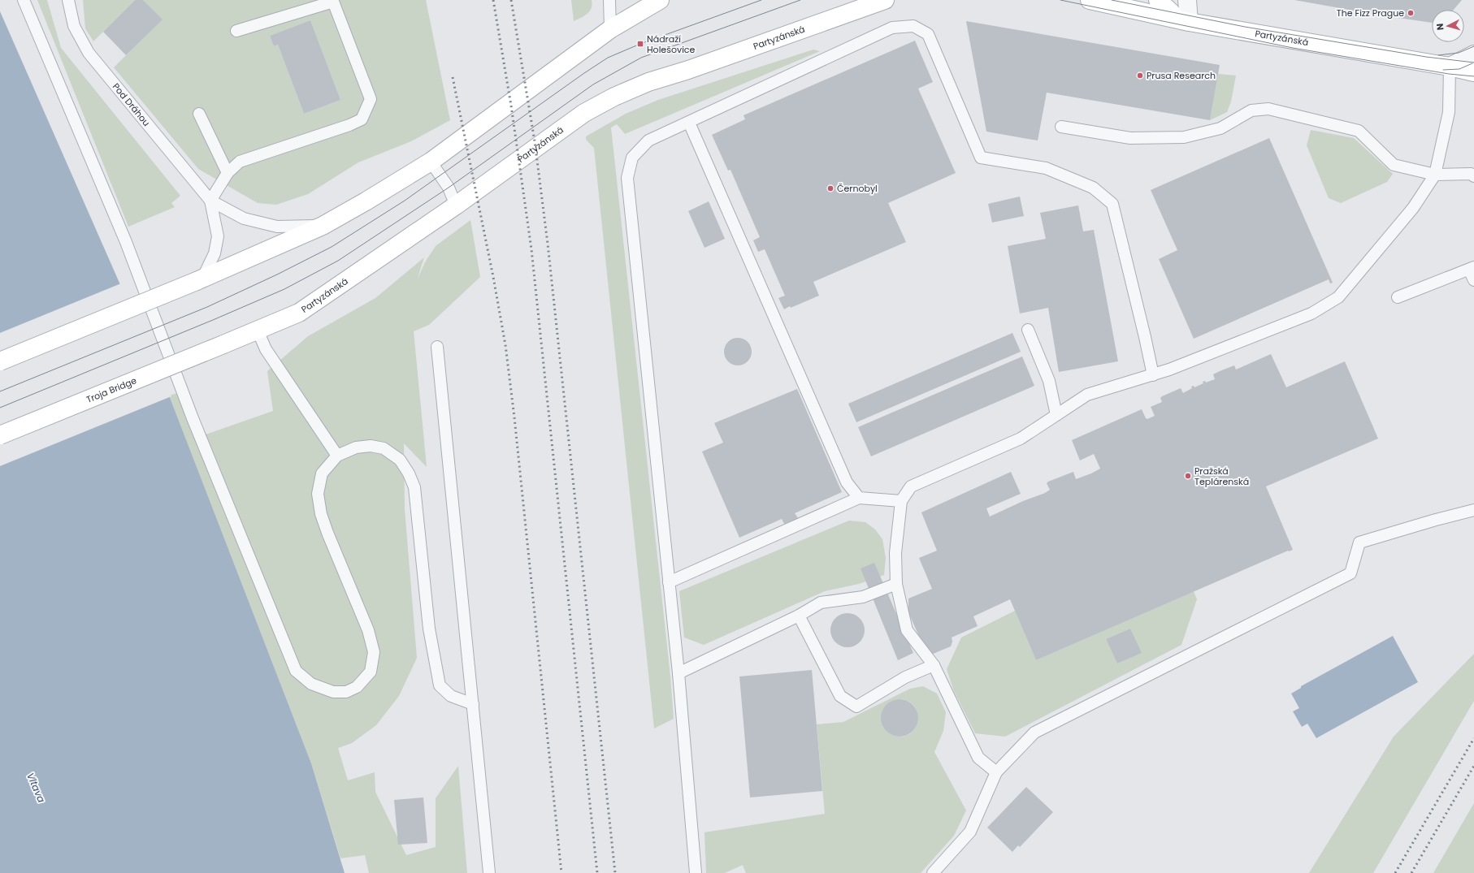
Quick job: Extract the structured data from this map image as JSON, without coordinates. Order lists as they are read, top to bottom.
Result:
{
  "streets": {
    "main road": ["Partyzánská", "Troja Bridge"],
    "lane": ["Pod Dráhou"]
  },
  "crossings": [
    ["Partyzánská", "Troja Bridge"]
  ],
  "water": ["Vltava"],
  "places": {
    "other": [
      "The Fizz Prague",
      "Prusa Research",
      "Černobyl",
      "Pražská Teplárenská"
    ],
    "transit": ["Nádraží Holešovice"]
  },
  "north": "left"
}
